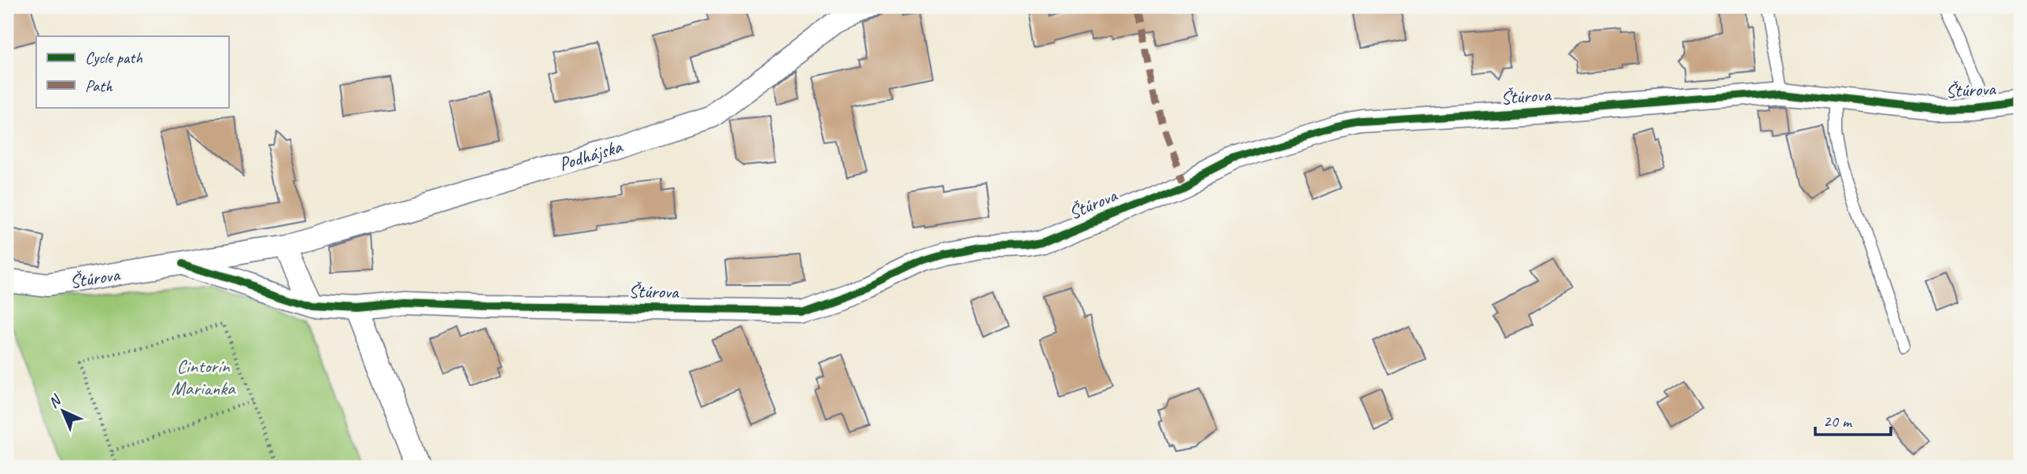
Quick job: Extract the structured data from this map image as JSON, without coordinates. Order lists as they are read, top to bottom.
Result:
{
  "streets": {
    "street": ["Štúrova", "Podhájska"]
  },
  "crossings": [
    ["Štúrova", "Podhájska"]
  ],
  "parks": ["Cintorín Marianka"],
  "legend": ["Cycle path", "Path"],
  "scale_bar": "20 m",
  "north": "top left"
}
